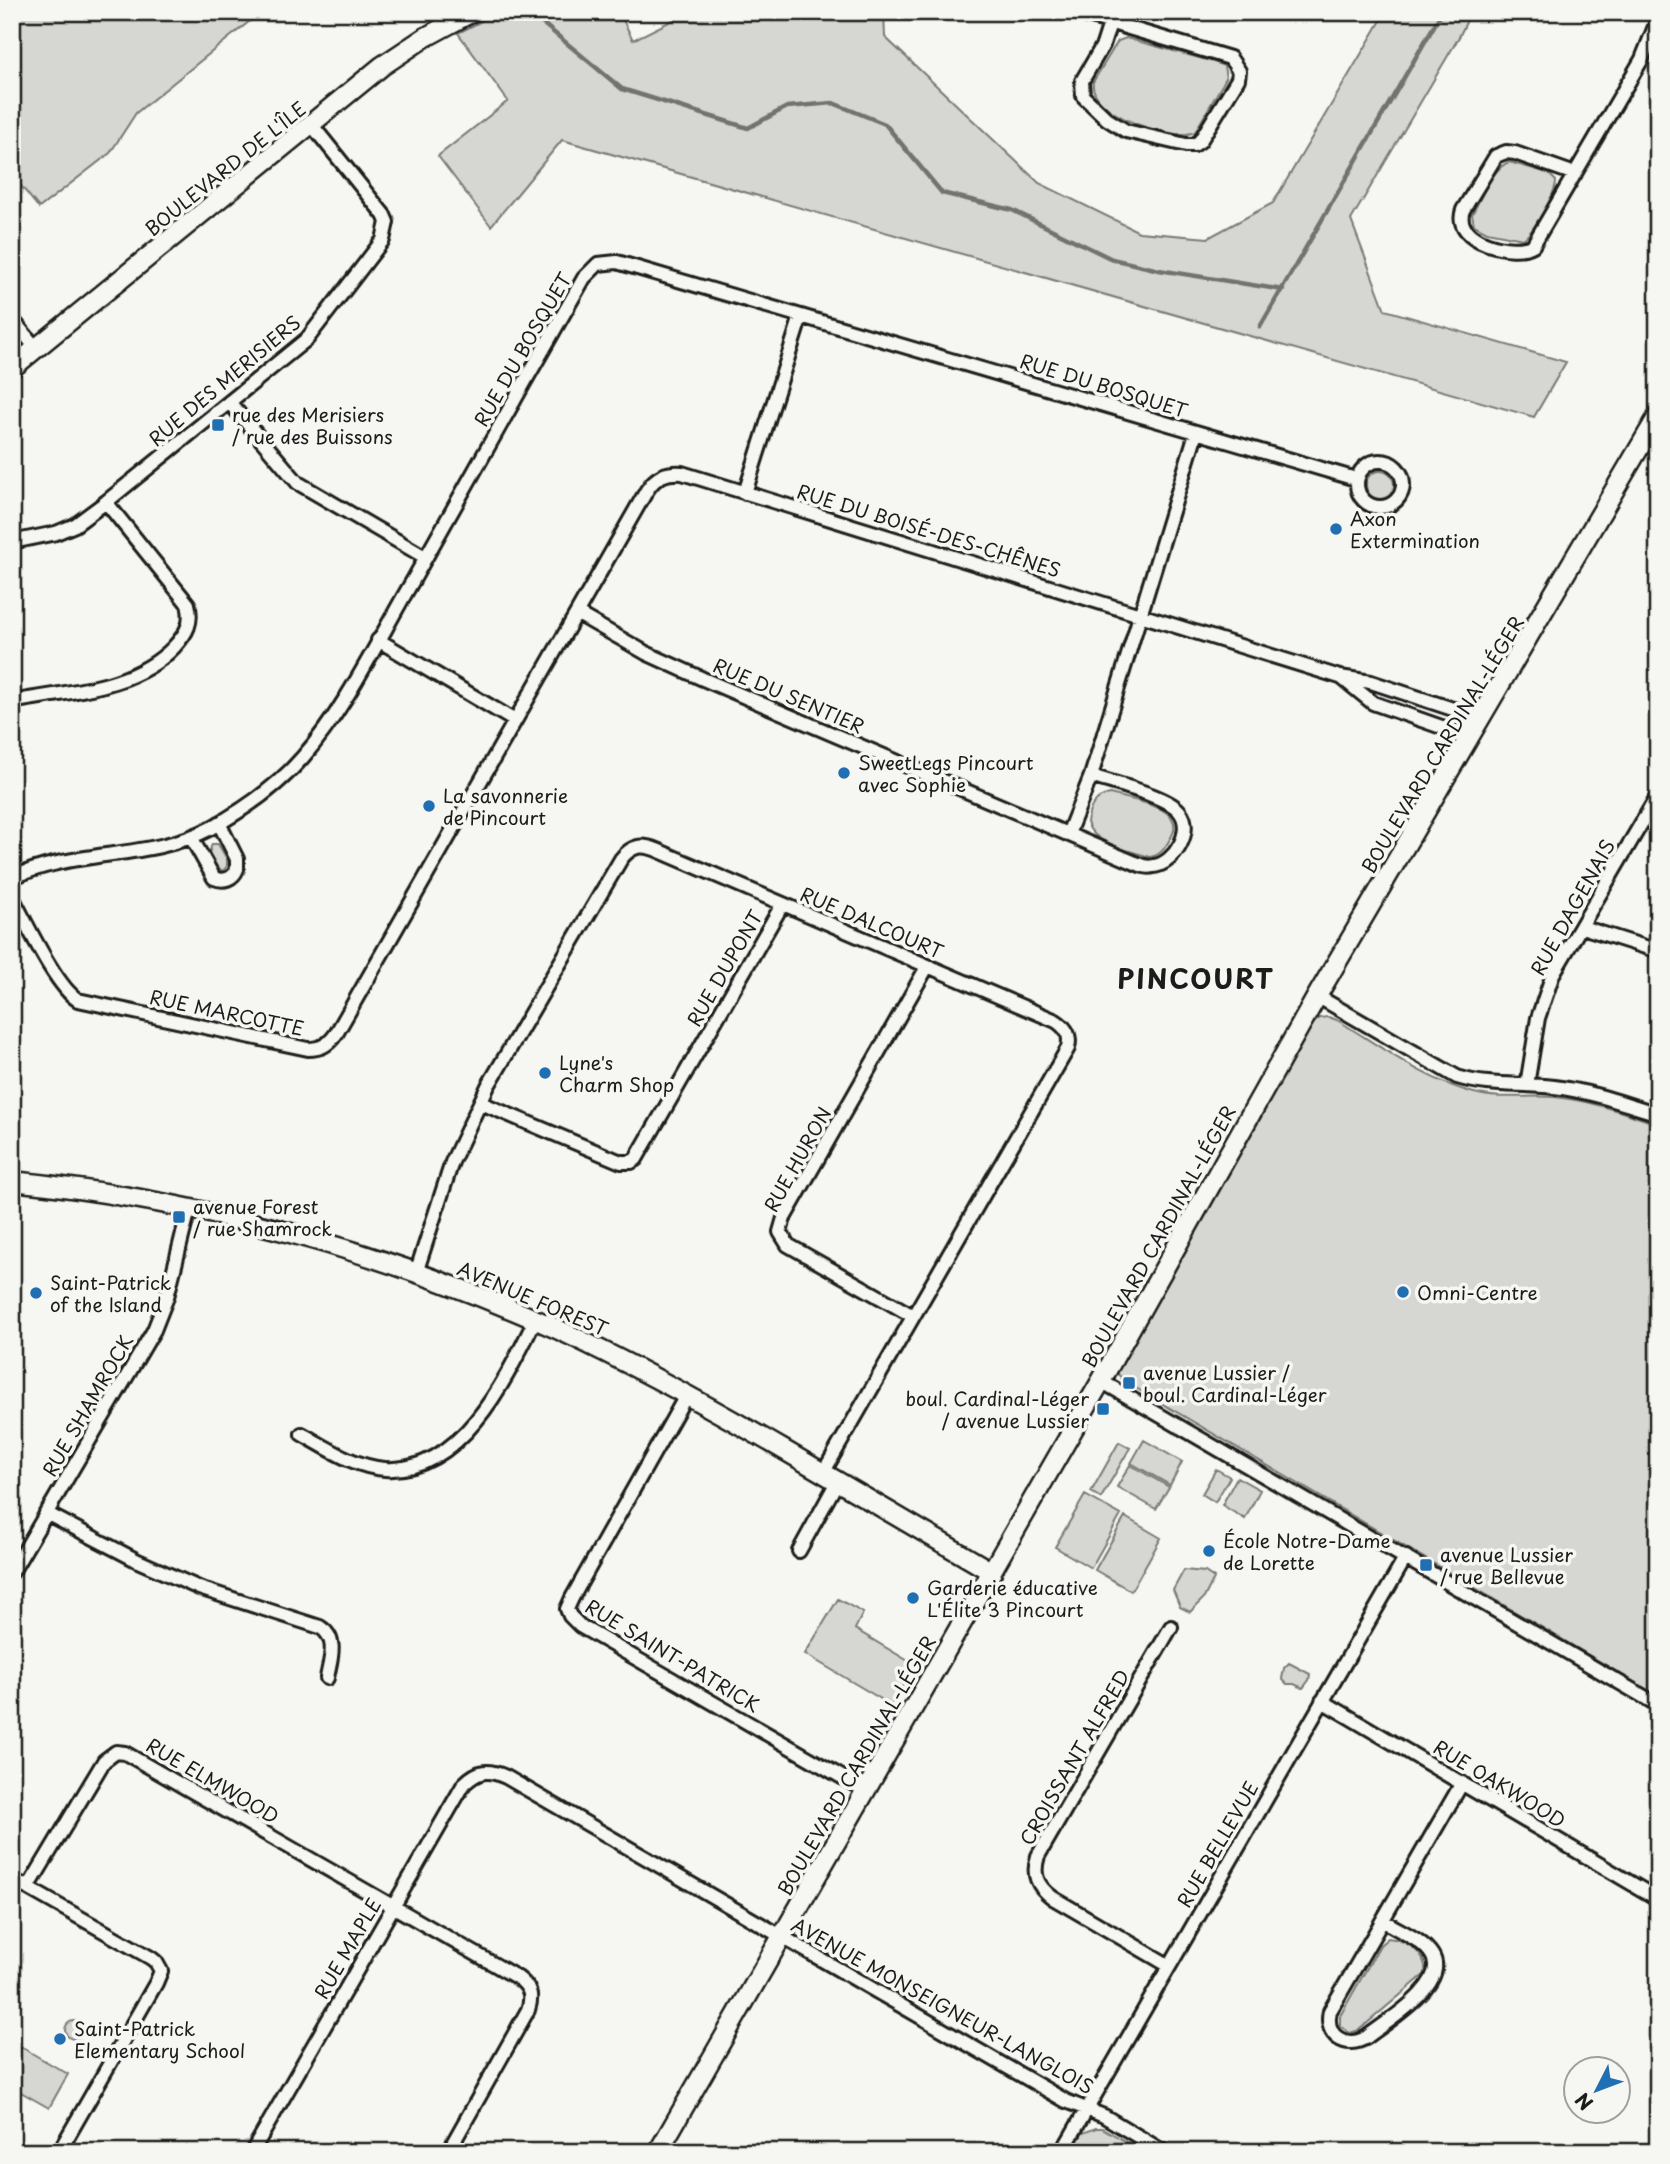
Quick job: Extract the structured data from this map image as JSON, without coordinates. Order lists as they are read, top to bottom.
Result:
{
  "streets": {
    "street": [
      "BOULEVARD DE L'ÎLE",
      "RUE DU BOSQUET",
      "RUE DES MERISIERS",
      "RUE DU BOISÉ-DES-CHÊNES",
      "RUE DU SENTIER",
      "BOULEVARD CARDINAL-LÉGER",
      "RUE DAGENAIS",
      "RUE DALCOURT",
      "RUE DUPONT",
      "RUE MARCOTTE",
      "RUE HURON",
      "AVENUE FOREST",
      "RUE SHAMROCK",
      "RUE SAINT-PATRICK",
      "CROISSANT ALFRED",
      "RUE ELMWOOD",
      "RUE OAKWOOD",
      "RUE BELLEVUE",
      "RUE MAPLE",
      "AVENUE MONSEIGNEUR-LANGLOIS"
    ]
  },
  "crossings": [
    ["BOULEVARD DE L'ÎLE", "RUE DES MERISIERS"],
    ["RUE DU BOISÉ-DES-CHÊNES", "RUE DU SENTIER"],
    ["RUE DU BOISÉ-DES-CHÊNES", "BOULEVARD CARDINAL-LÉGER"],
    ["RUE DU BOISÉ-DES-CHÊNES", "RUE MARCOTTE"],
    ["RUE DU SENTIER", "RUE MARCOTTE"],
    ["BOULEVARD CARDINAL-LÉGER", "AVENUE FOREST"],
    ["BOULEVARD CARDINAL-LÉGER", "RUE SAINT-PATRICK"],
    ["BOULEVARD CARDINAL-LÉGER", "AVENUE MONSEIGNEUR-LANGLOIS"],
    ["RUE DALCOURT", "RUE DUPONT"],
    ["RUE DALCOURT", "RUE HURON"],
    ["RUE DALCOURT", "AVENUE FOREST"],
    ["AVENUE FOREST", "RUE SHAMROCK"],
    ["AVENUE FOREST", "RUE SAINT-PATRICK"],
    ["CROISSANT ALFRED", "RUE BELLEVUE"],
    ["RUE ELMWOOD", "RUE MAPLE"],
    ["RUE OAKWOOD", "RUE BELLEVUE"],
    ["RUE BELLEVUE", "AVENUE MONSEIGNEUR-LANGLOIS"],
    ["RUE MAPLE", "AVENUE MONSEIGNEUR-LANGLOIS"]
  ],
  "districts": ["PINCOURT"],
  "places": {
    "transit": [
      "rue des Merisiers / rue des Buissons",
      "avenue Forest / rue Shamrock",
      "avenue Lussier / boul. Cardinal-Léger",
      "boul. Cardinal-Léger / avenue Lussier",
      "avenue Lussier / rue Bellevue"
    ],
    "other": [
      "Axon Extermination",
      "SweetLegs Pincourt avec Sophie",
      "La savonnerie de Pincourt",
      "Lyne's Charm Shop",
      "Omni-Centre",
      "Saint-Patrick of the Island",
      "École Notre-Dame de Lorette",
      "Garderie éducative L'Élite 3 Pincourt",
      "Saint-Patrick Elementary School"
    ]
  },
  "north": "bottom left"
}
